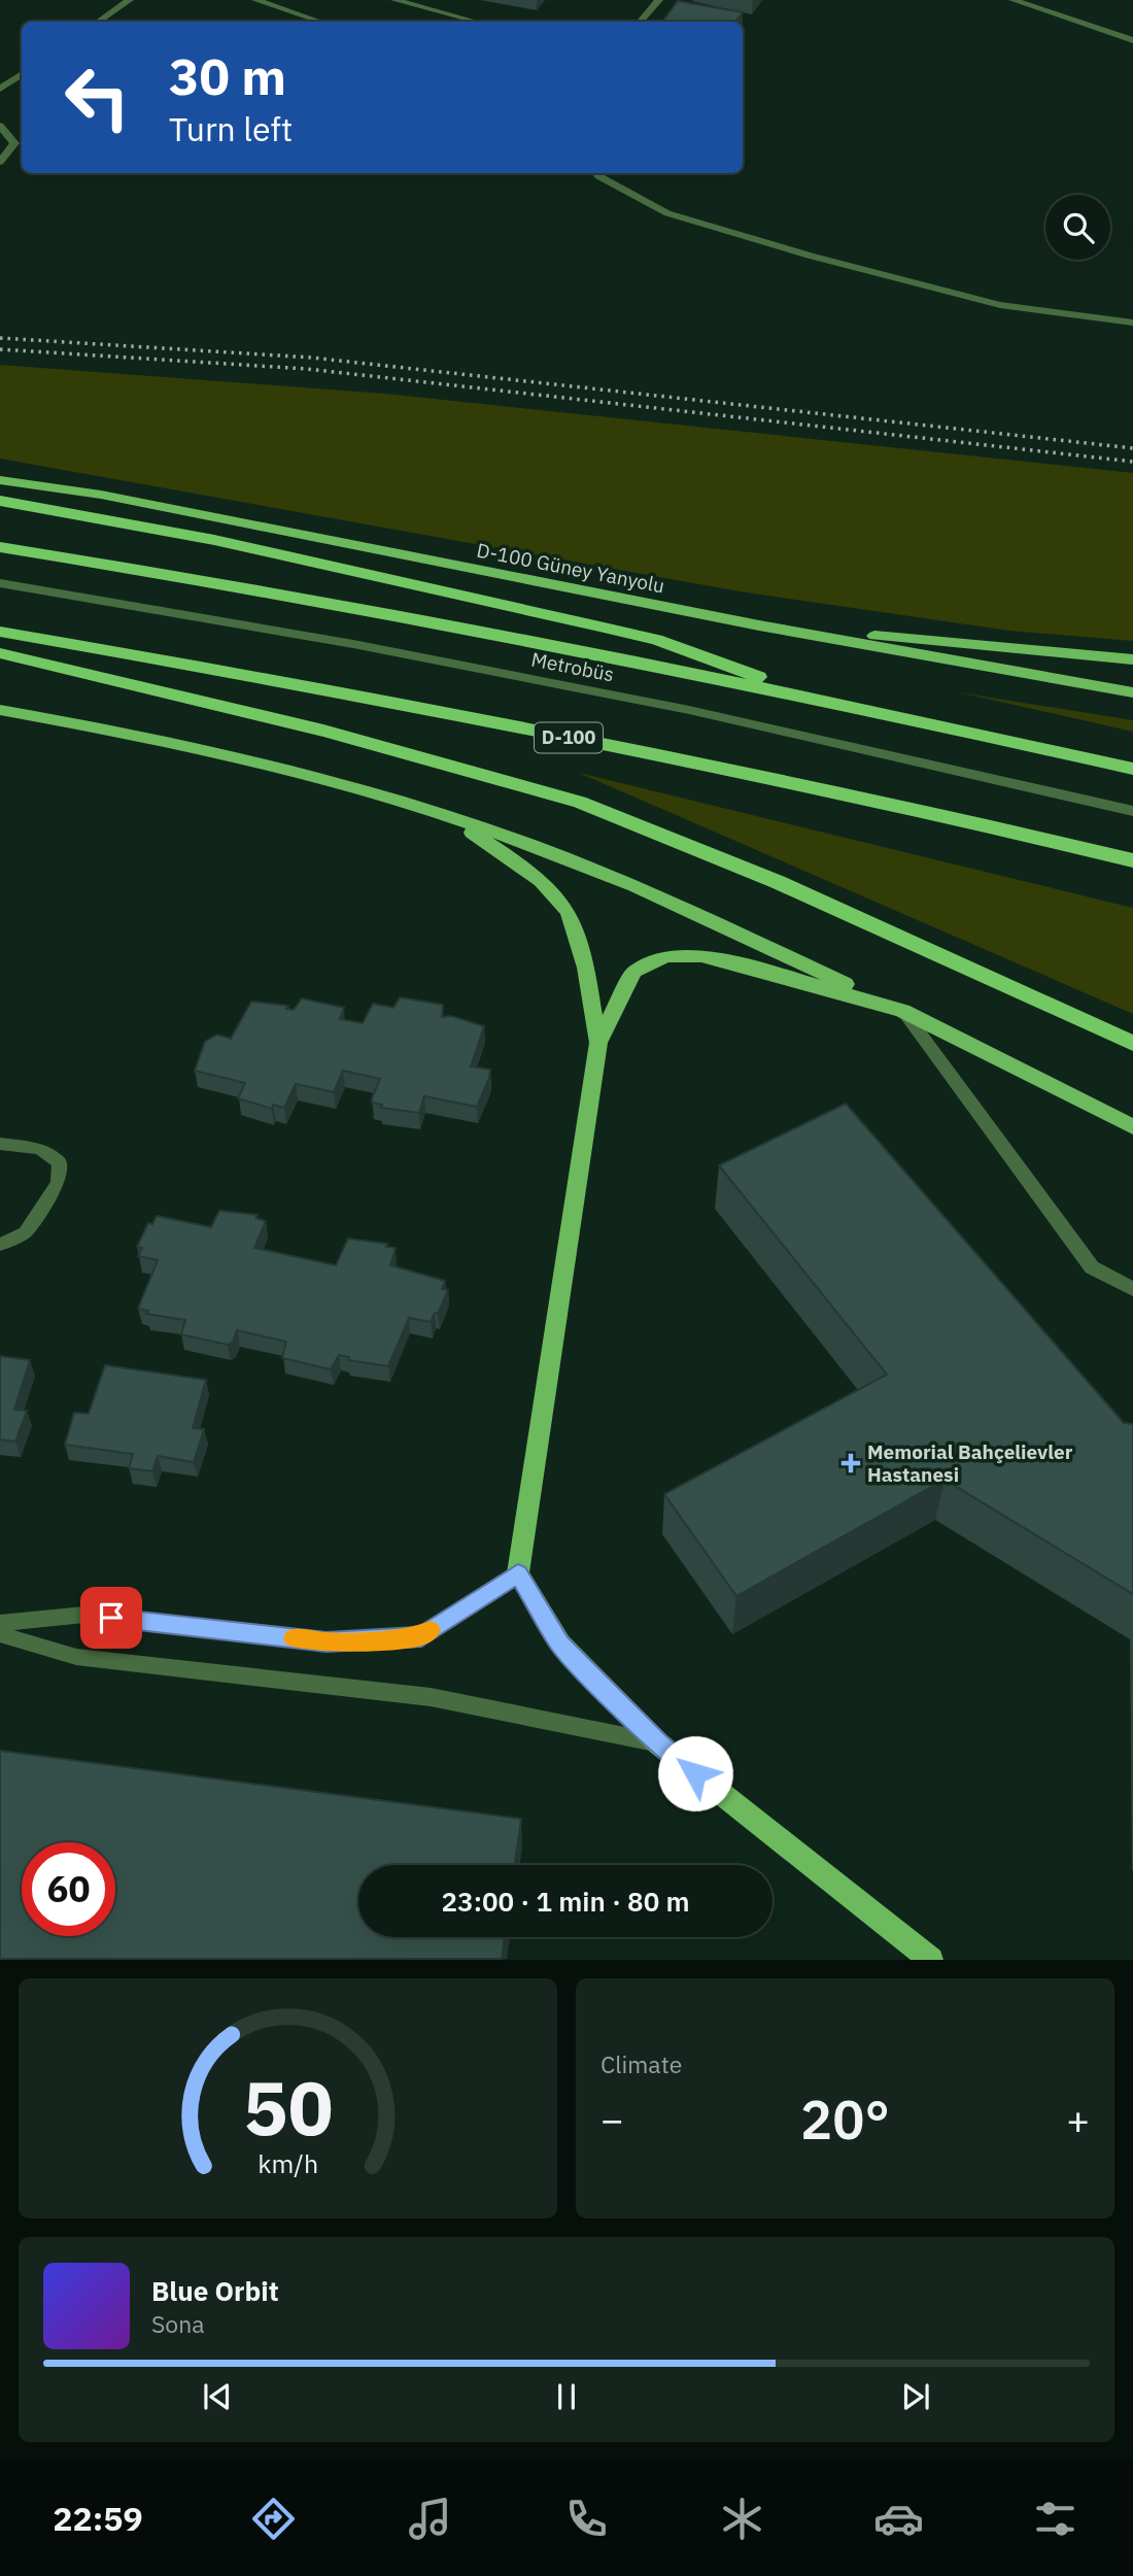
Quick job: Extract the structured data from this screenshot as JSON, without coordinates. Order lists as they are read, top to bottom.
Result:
{
  "streets": {
    "highway": ["D-100"],
    "main road": ["D-100 Güney Yanyolu"],
    "lane": ["Metrobüs"]
  },
  "places": {
    "health": ["Memorial Bahçelievler Hastanesi"]
  },
  "page": {
    "turn": ["30 m", "Turn left"],
    "limit": "60",
    "trip": "23:00 · 1 min · 80 m",
    "tile": "Climate",
    "heat": ["−", "20°", "+"],
    "song": ["Blue Orbit", "Sona"],
    "tabs": "22:59",
    "gauge": ["50", "km/h"]
  }
}
